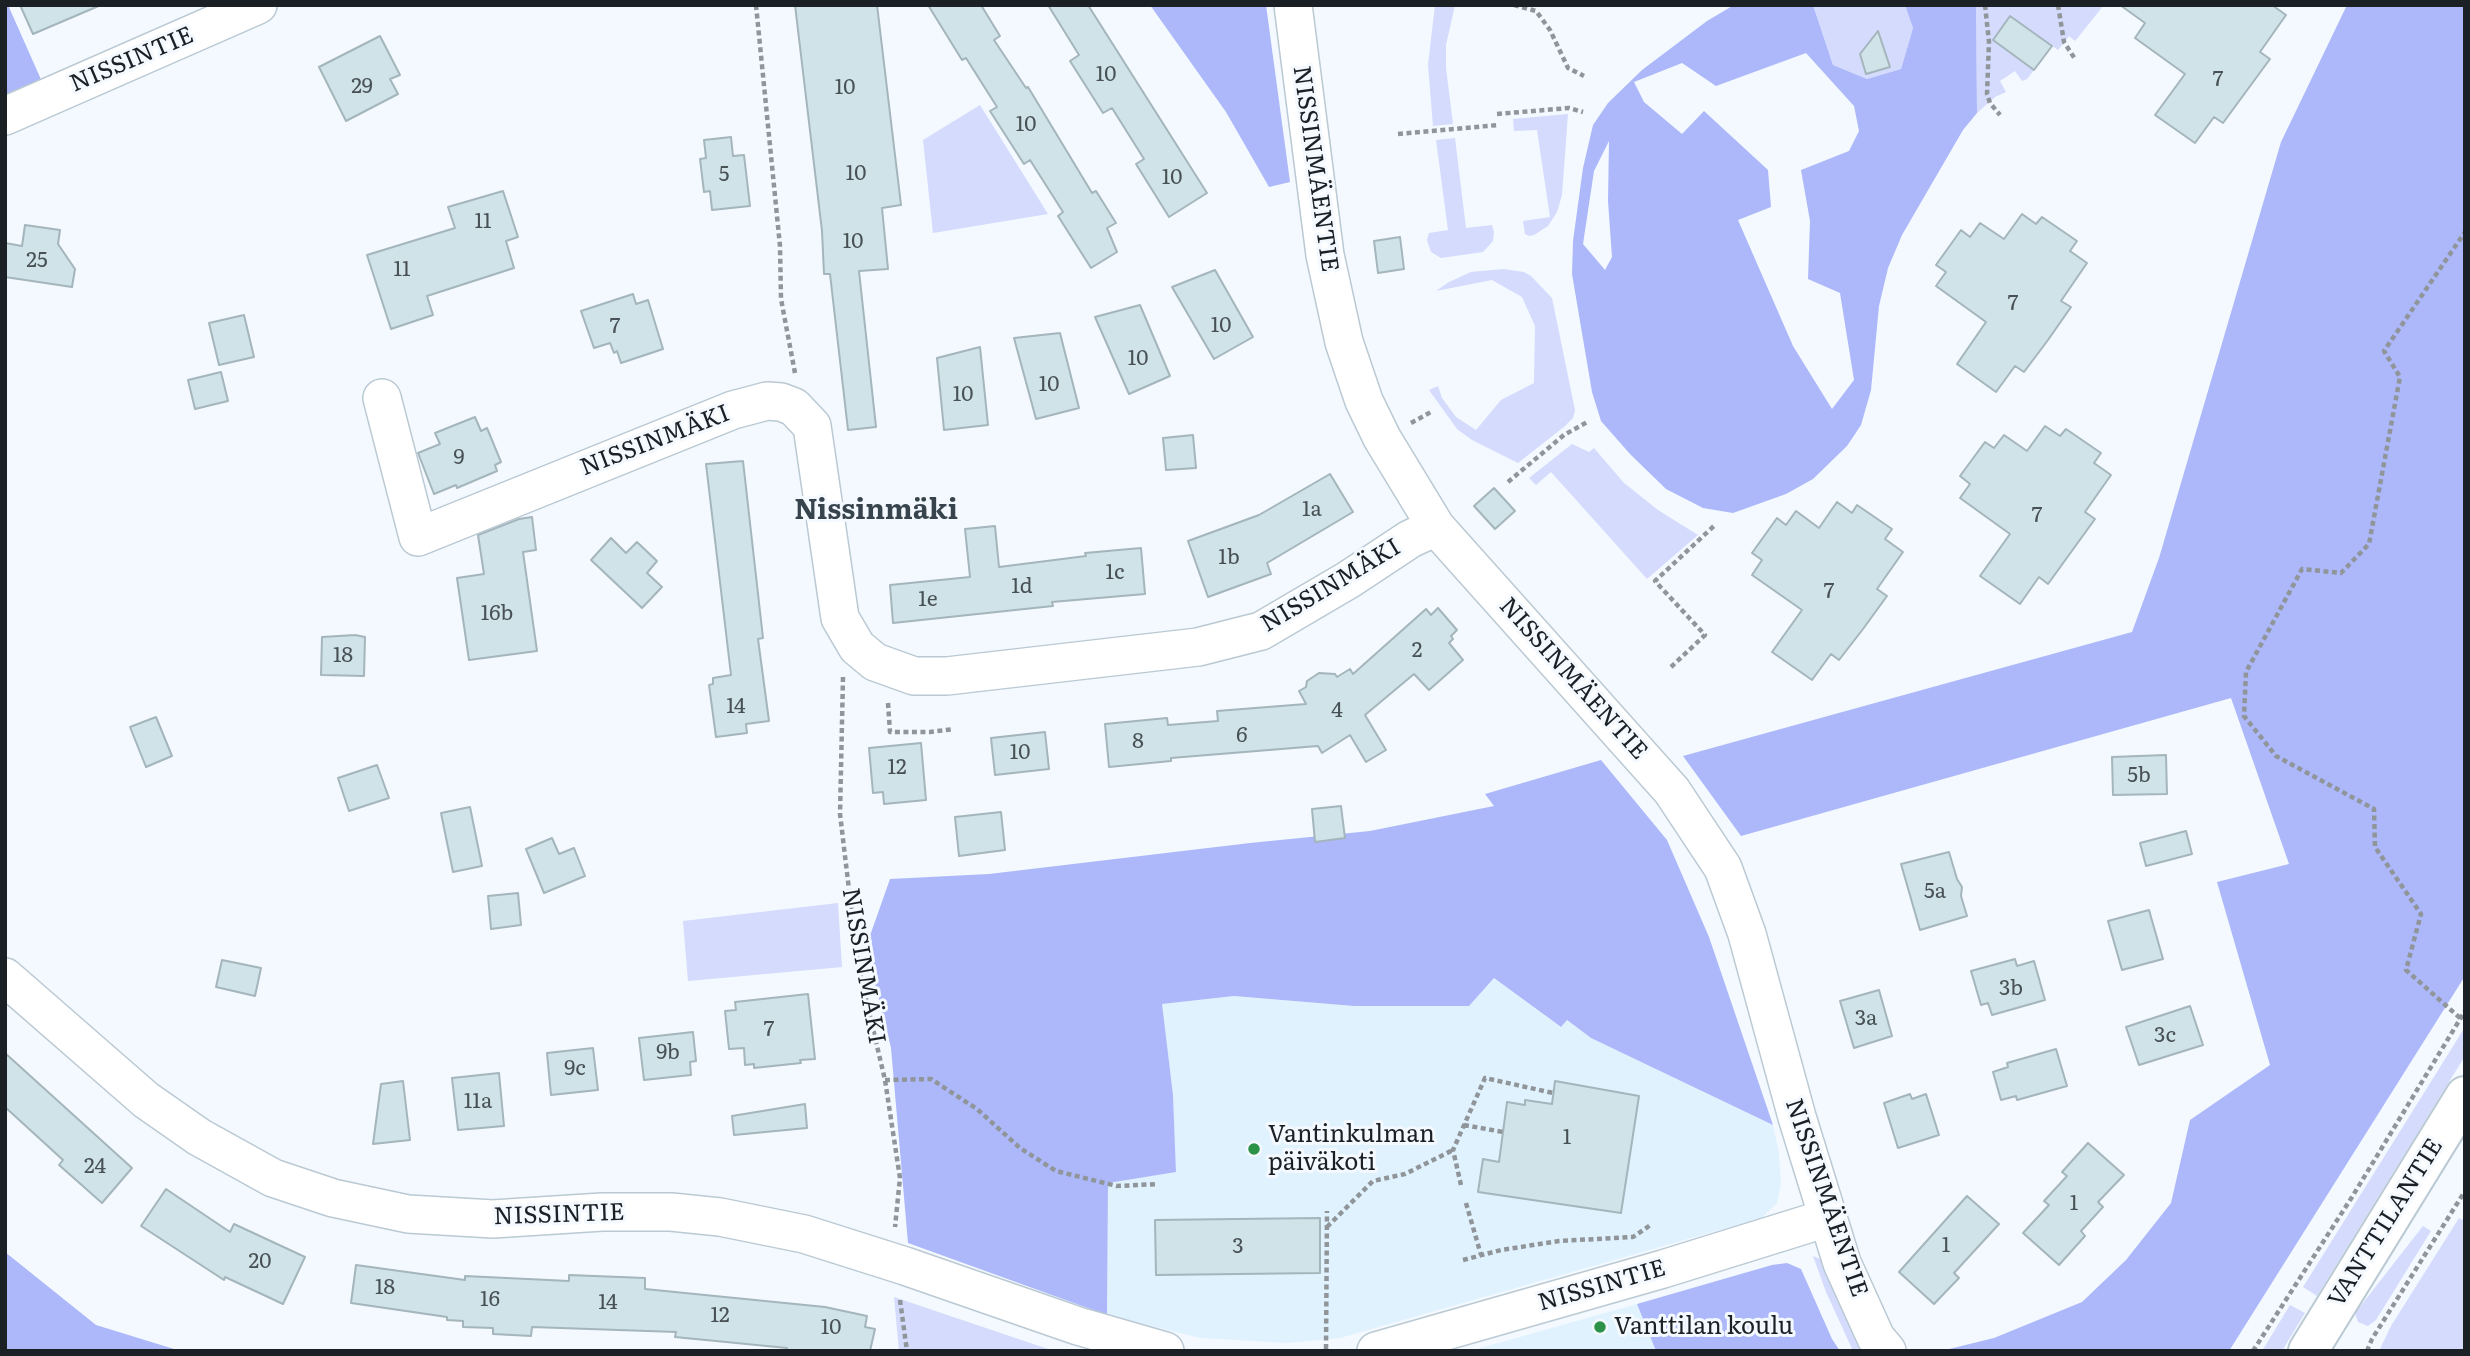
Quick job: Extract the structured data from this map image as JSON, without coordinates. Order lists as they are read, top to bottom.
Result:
{
  "streets": {
    "street": [
      "NISSINTIE",
      "NISSINMÄENTIE",
      "NISSINMÄKI",
      "VANTTILANTIE"
    ]
  },
  "crossings": [
    ["NISSINTIE", "NISSINMÄENTIE"],
    ["NISSINMÄENTIE", "NISSINMÄKI"]
  ],
  "districts": ["Nissinmäki"],
  "places": ["Vantinkulman päiväkoti", "Vanttilan koulu"],
  "house_numbers": [
    "10",
    "7",
    "29",
    "10",
    "10",
    "10",
    "5",
    "10",
    "11",
    "10",
    "25",
    "11",
    "7",
    "10",
    "7",
    "10",
    "10",
    "10",
    "9",
    "1a",
    "7",
    "1b",
    "1c",
    "1d",
    "7",
    "1e",
    "16b",
    "2",
    "18",
    "14",
    "4",
    "6",
    "8",
    "10",
    "12",
    "5b",
    "5a",
    "3b",
    "3a",
    "7",
    "3c",
    "9b",
    "9c",
    "11a",
    "1",
    "24",
    "1",
    "1",
    "3",
    "20",
    "18",
    "16",
    "14",
    "12",
    "10"
  ]
}
